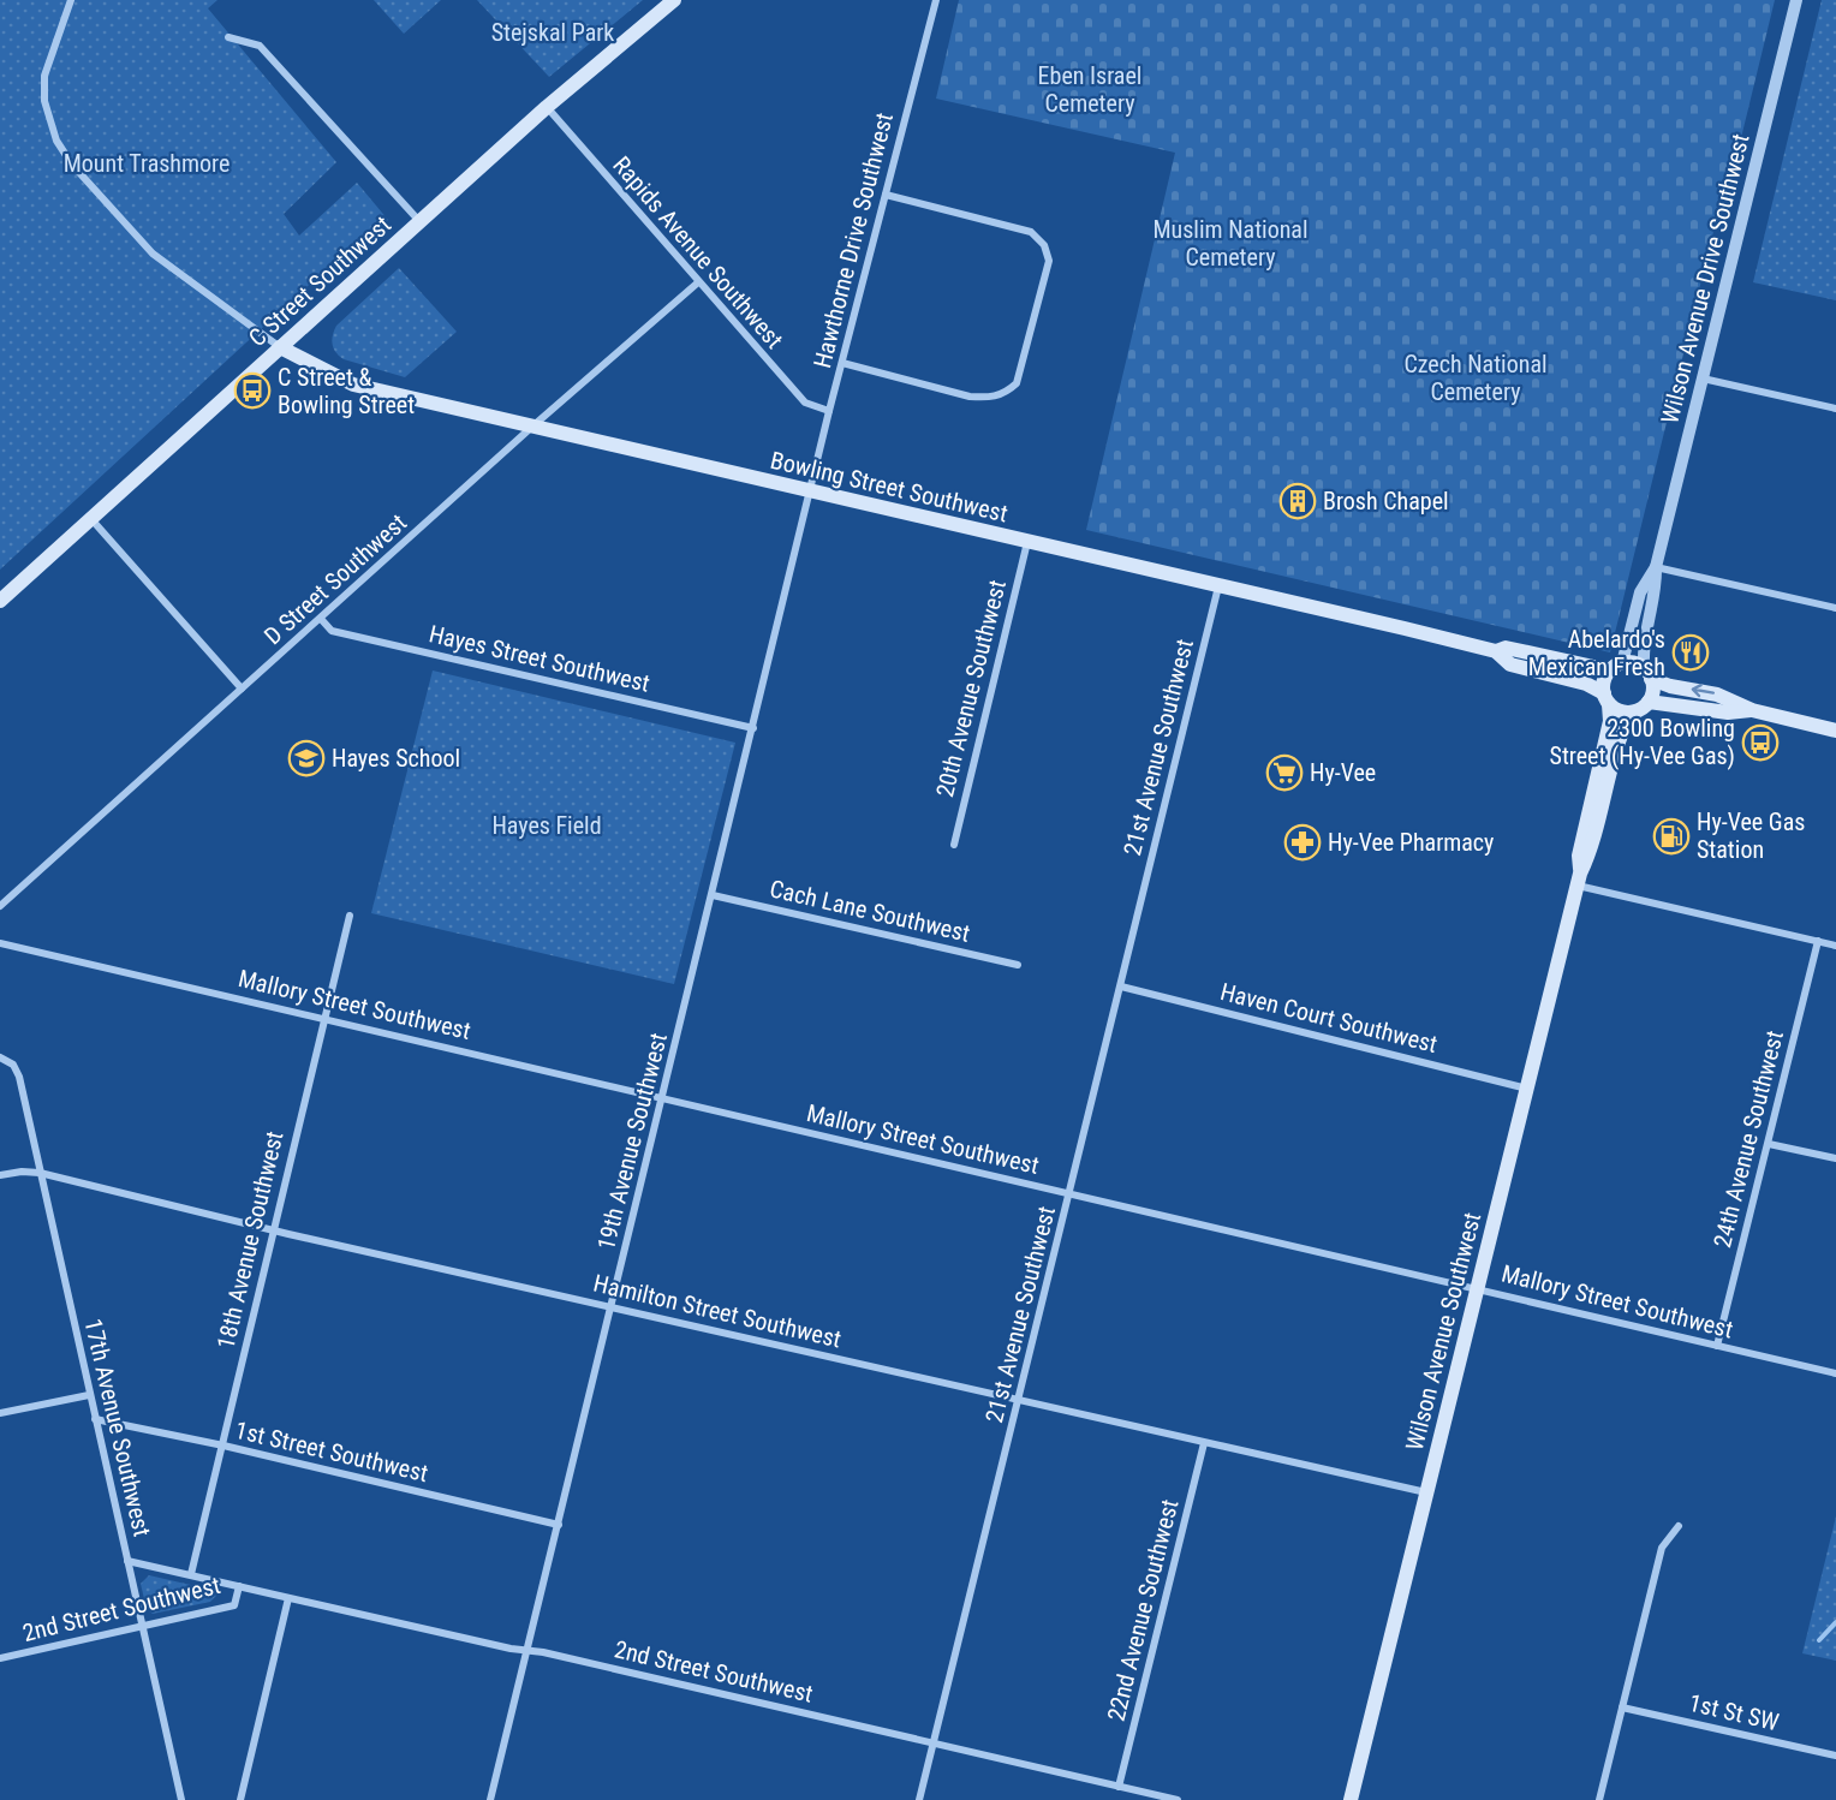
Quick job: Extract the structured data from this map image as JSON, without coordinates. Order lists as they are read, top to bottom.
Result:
{
  "streets": {
    "main road": ["C Street Southwest", "Bowling Street Southwest", "Wilson Avenue Southwest"],
    "street": [
      "Hawthorne Drive Southwest",
      "Rapids Avenue Southwest",
      "Wilson Avenue Drive Southwest",
      "D Street Southwest",
      "Hayes Street Southwest",
      "20th Avenue Southwest",
      "21st Avenue Southwest",
      "Cach Lane Southwest",
      "Mallory Street Southwest",
      "Haven Court Southwest",
      "24th Avenue Southwest",
      "19th Avenue Southwest",
      "18th Avenue Southwest",
      "Hamilton Street Southwest",
      "17th Avenue Southwest",
      "1st Street Southwest",
      "2nd Street Southwest",
      "22nd Avenue Southwest",
      "1st St SW"
    ]
  },
  "crossings": [
    ["Hawthorne Drive Southwest", "Rapids Avenue Southwest"],
    ["Hawthorne Drive Southwest", "Bowling Street Southwest"],
    ["Hawthorne Drive Southwest", "19th Avenue Southwest"],
    ["Rapids Avenue Southwest", "C Street Southwest"],
    ["Rapids Avenue Southwest", "D Street Southwest"],
    ["Wilson Avenue Drive Southwest", "Bowling Street Southwest"],
    ["Wilson Avenue Drive Southwest", "Wilson Avenue Southwest"],
    ["C Street Southwest", "Bowling Street Southwest"],
    ["Bowling Street Southwest", "D Street Southwest"],
    ["Bowling Street Southwest", "20th Avenue Southwest"],
    ["Bowling Street Southwest", "21st Avenue Southwest"],
    ["Bowling Street Southwest", "19th Avenue Southwest"],
    ["Bowling Street Southwest", "Wilson Avenue Southwest"],
    ["D Street Southwest", "Hayes Street Southwest"],
    ["Hayes Street Southwest", "19th Avenue Southwest"],
    ["21st Avenue Southwest", "Mallory Street Southwest"],
    ["21st Avenue Southwest", "Haven Court Southwest"],
    ["21st Avenue Southwest", "Hamilton Street Southwest"],
    ["21st Avenue Southwest", "2nd Street Southwest"],
    ["Cach Lane Southwest", "19th Avenue Southwest"],
    ["Mallory Street Southwest", "24th Avenue Southwest"],
    ["Mallory Street Southwest", "19th Avenue Southwest"],
    ["Mallory Street Southwest", "18th Avenue Southwest"],
    ["Mallory Street Southwest", "Wilson Avenue Southwest"],
    ["Haven Court Southwest", "Wilson Avenue Southwest"],
    ["19th Avenue Southwest", "Hamilton Street Southwest"],
    ["19th Avenue Southwest", "1st Street Southwest"],
    ["19th Avenue Southwest", "2nd Street Southwest"],
    ["18th Avenue Southwest", "Hamilton Street Southwest"],
    ["18th Avenue Southwest", "1st Street Southwest"],
    ["18th Avenue Southwest", "2nd Street Southwest"],
    ["Hamilton Street Southwest", "Wilson Avenue Southwest"],
    ["Hamilton Street Southwest", "17th Avenue Southwest"],
    ["Hamilton Street Southwest", "22nd Avenue Southwest"],
    ["17th Avenue Southwest", "1st Street Southwest"],
    ["17th Avenue Southwest", "2nd Street Southwest"],
    ["2nd Street Southwest", "22nd Avenue Southwest"]
  ],
  "parks": [
    "Stejskal Park",
    "Eben Israel Cemetery",
    "Mount Trashmore",
    "Muslim National Cemetery",
    "Czech National Cemetery",
    "Hayes Field"
  ],
  "places": {
    "bus stop": ["C Street & Bowling Street", "2300 Bowling Street (Hy-Vee Gas)"],
    "building": ["Brosh Chapel"],
    "restaurant": ["Abelardo's Mexican Fresh"],
    "school or university": ["Hayes School"],
    "supermarket": ["Hy-Vee"],
    "fuel station": ["Hy-Vee Gas Station"],
    "pharmacy": ["Hy-Vee Pharmacy"]
  }
}
